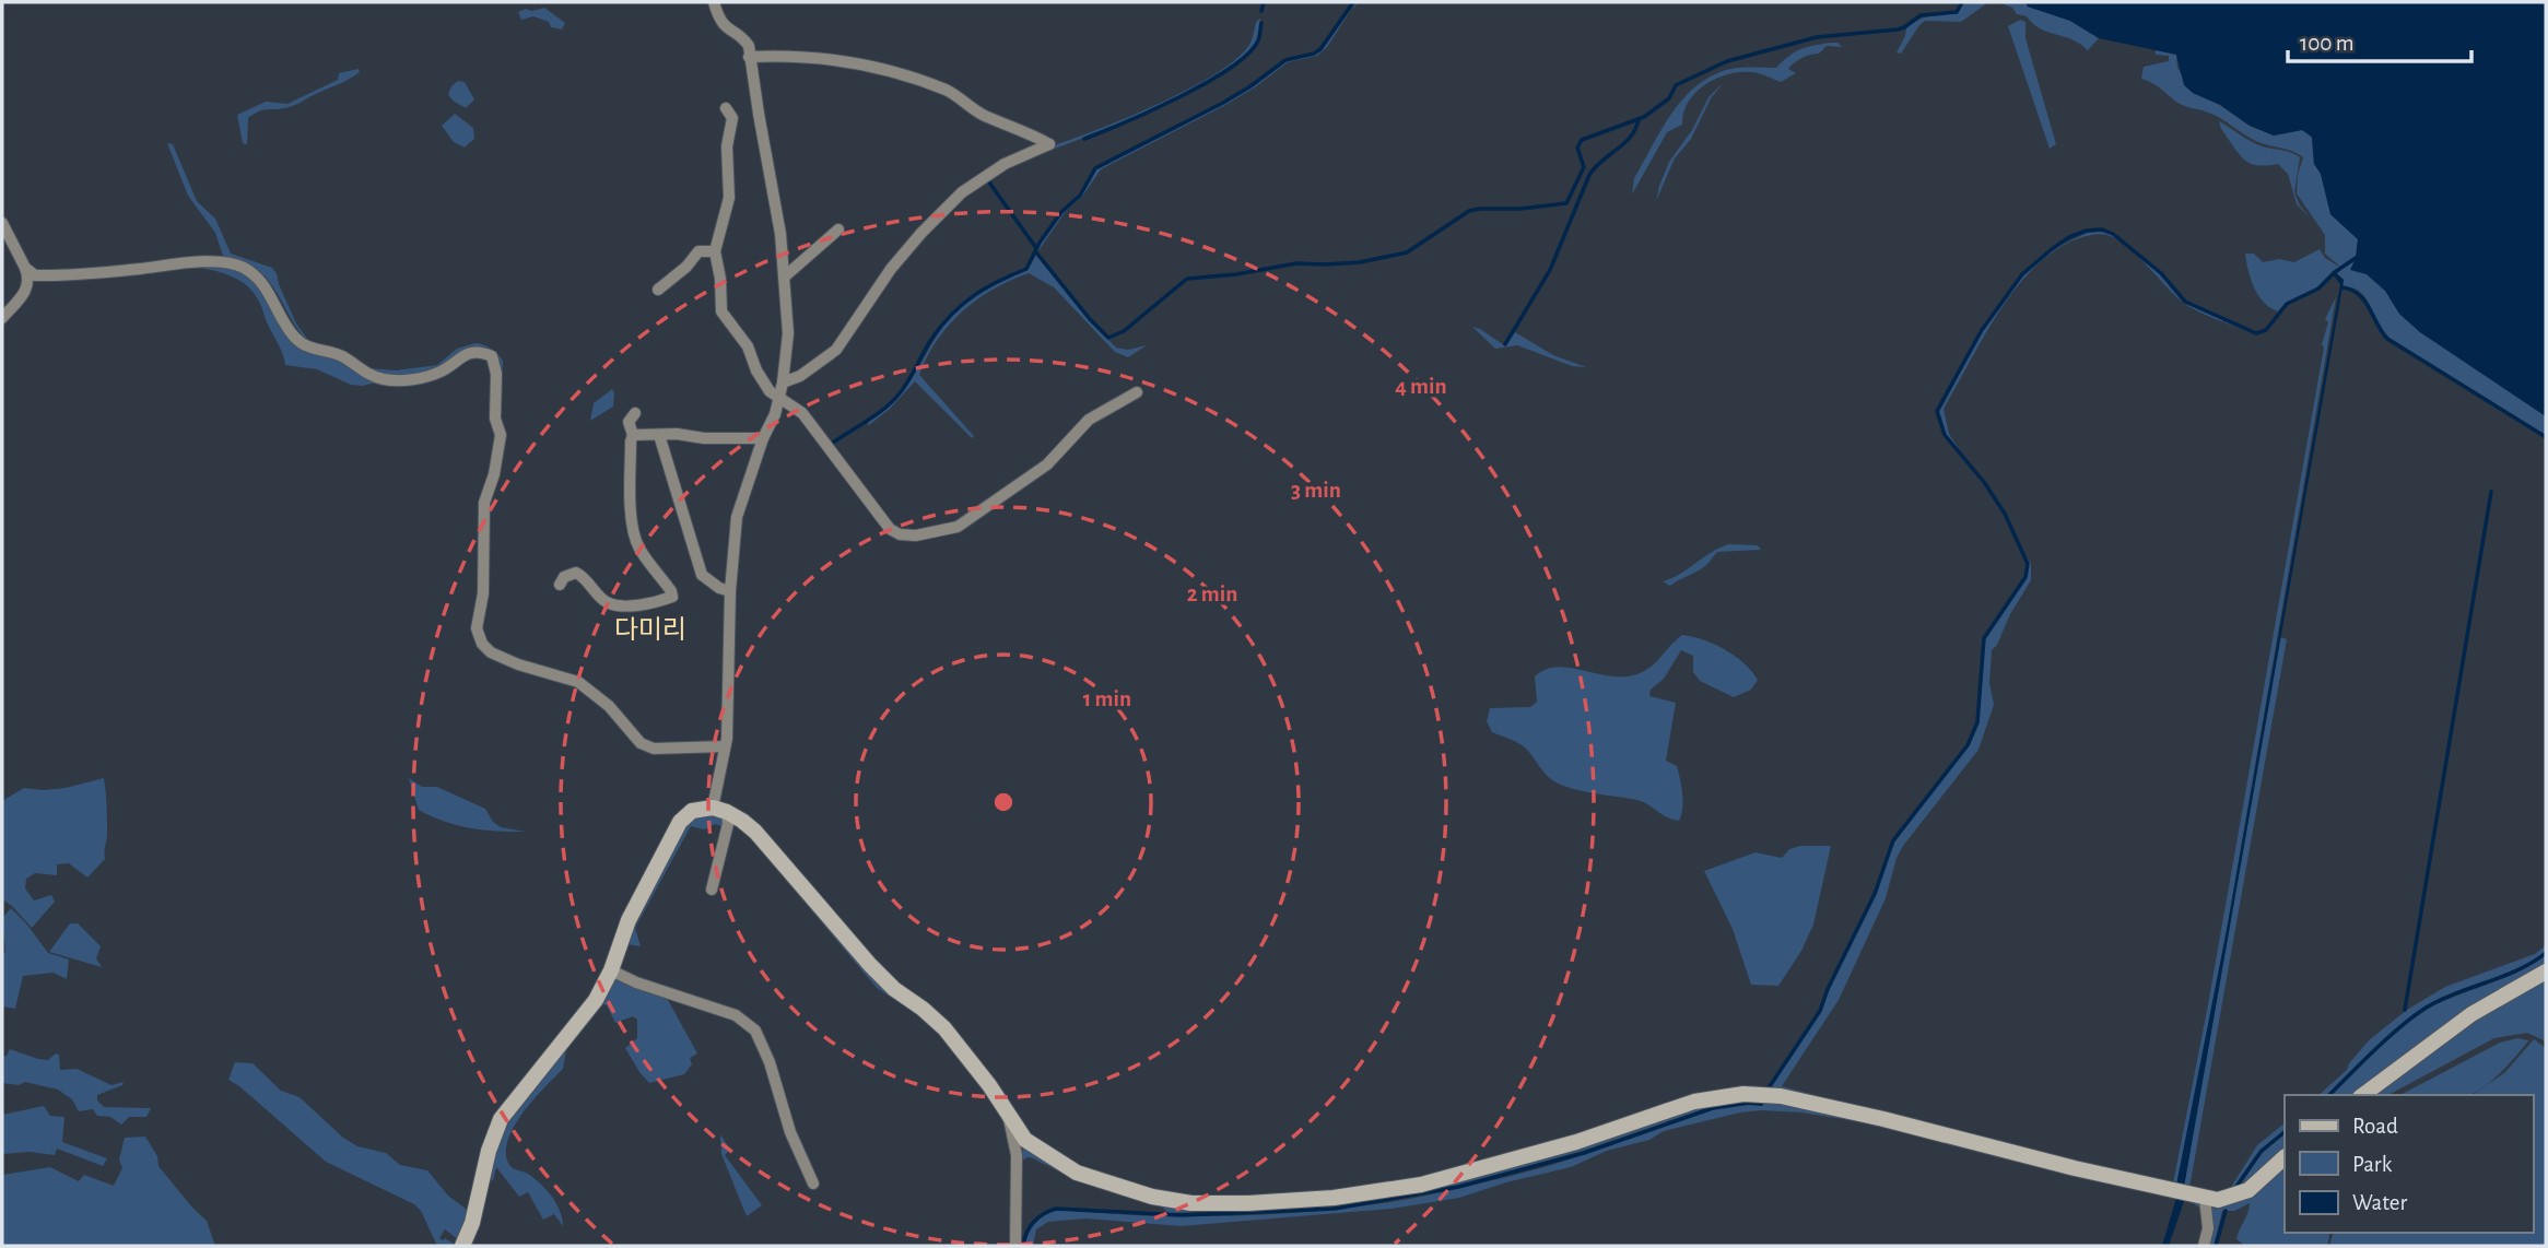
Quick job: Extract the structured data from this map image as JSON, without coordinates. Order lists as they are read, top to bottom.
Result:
{
  "districts": ["다미리"],
  "legend": ["Road", "Park", "Water"],
  "scale_bar": "100 m",
  "rings": [
    "4 min",
    "3 min",
    "2 min",
    "1 min"
  ]
}
